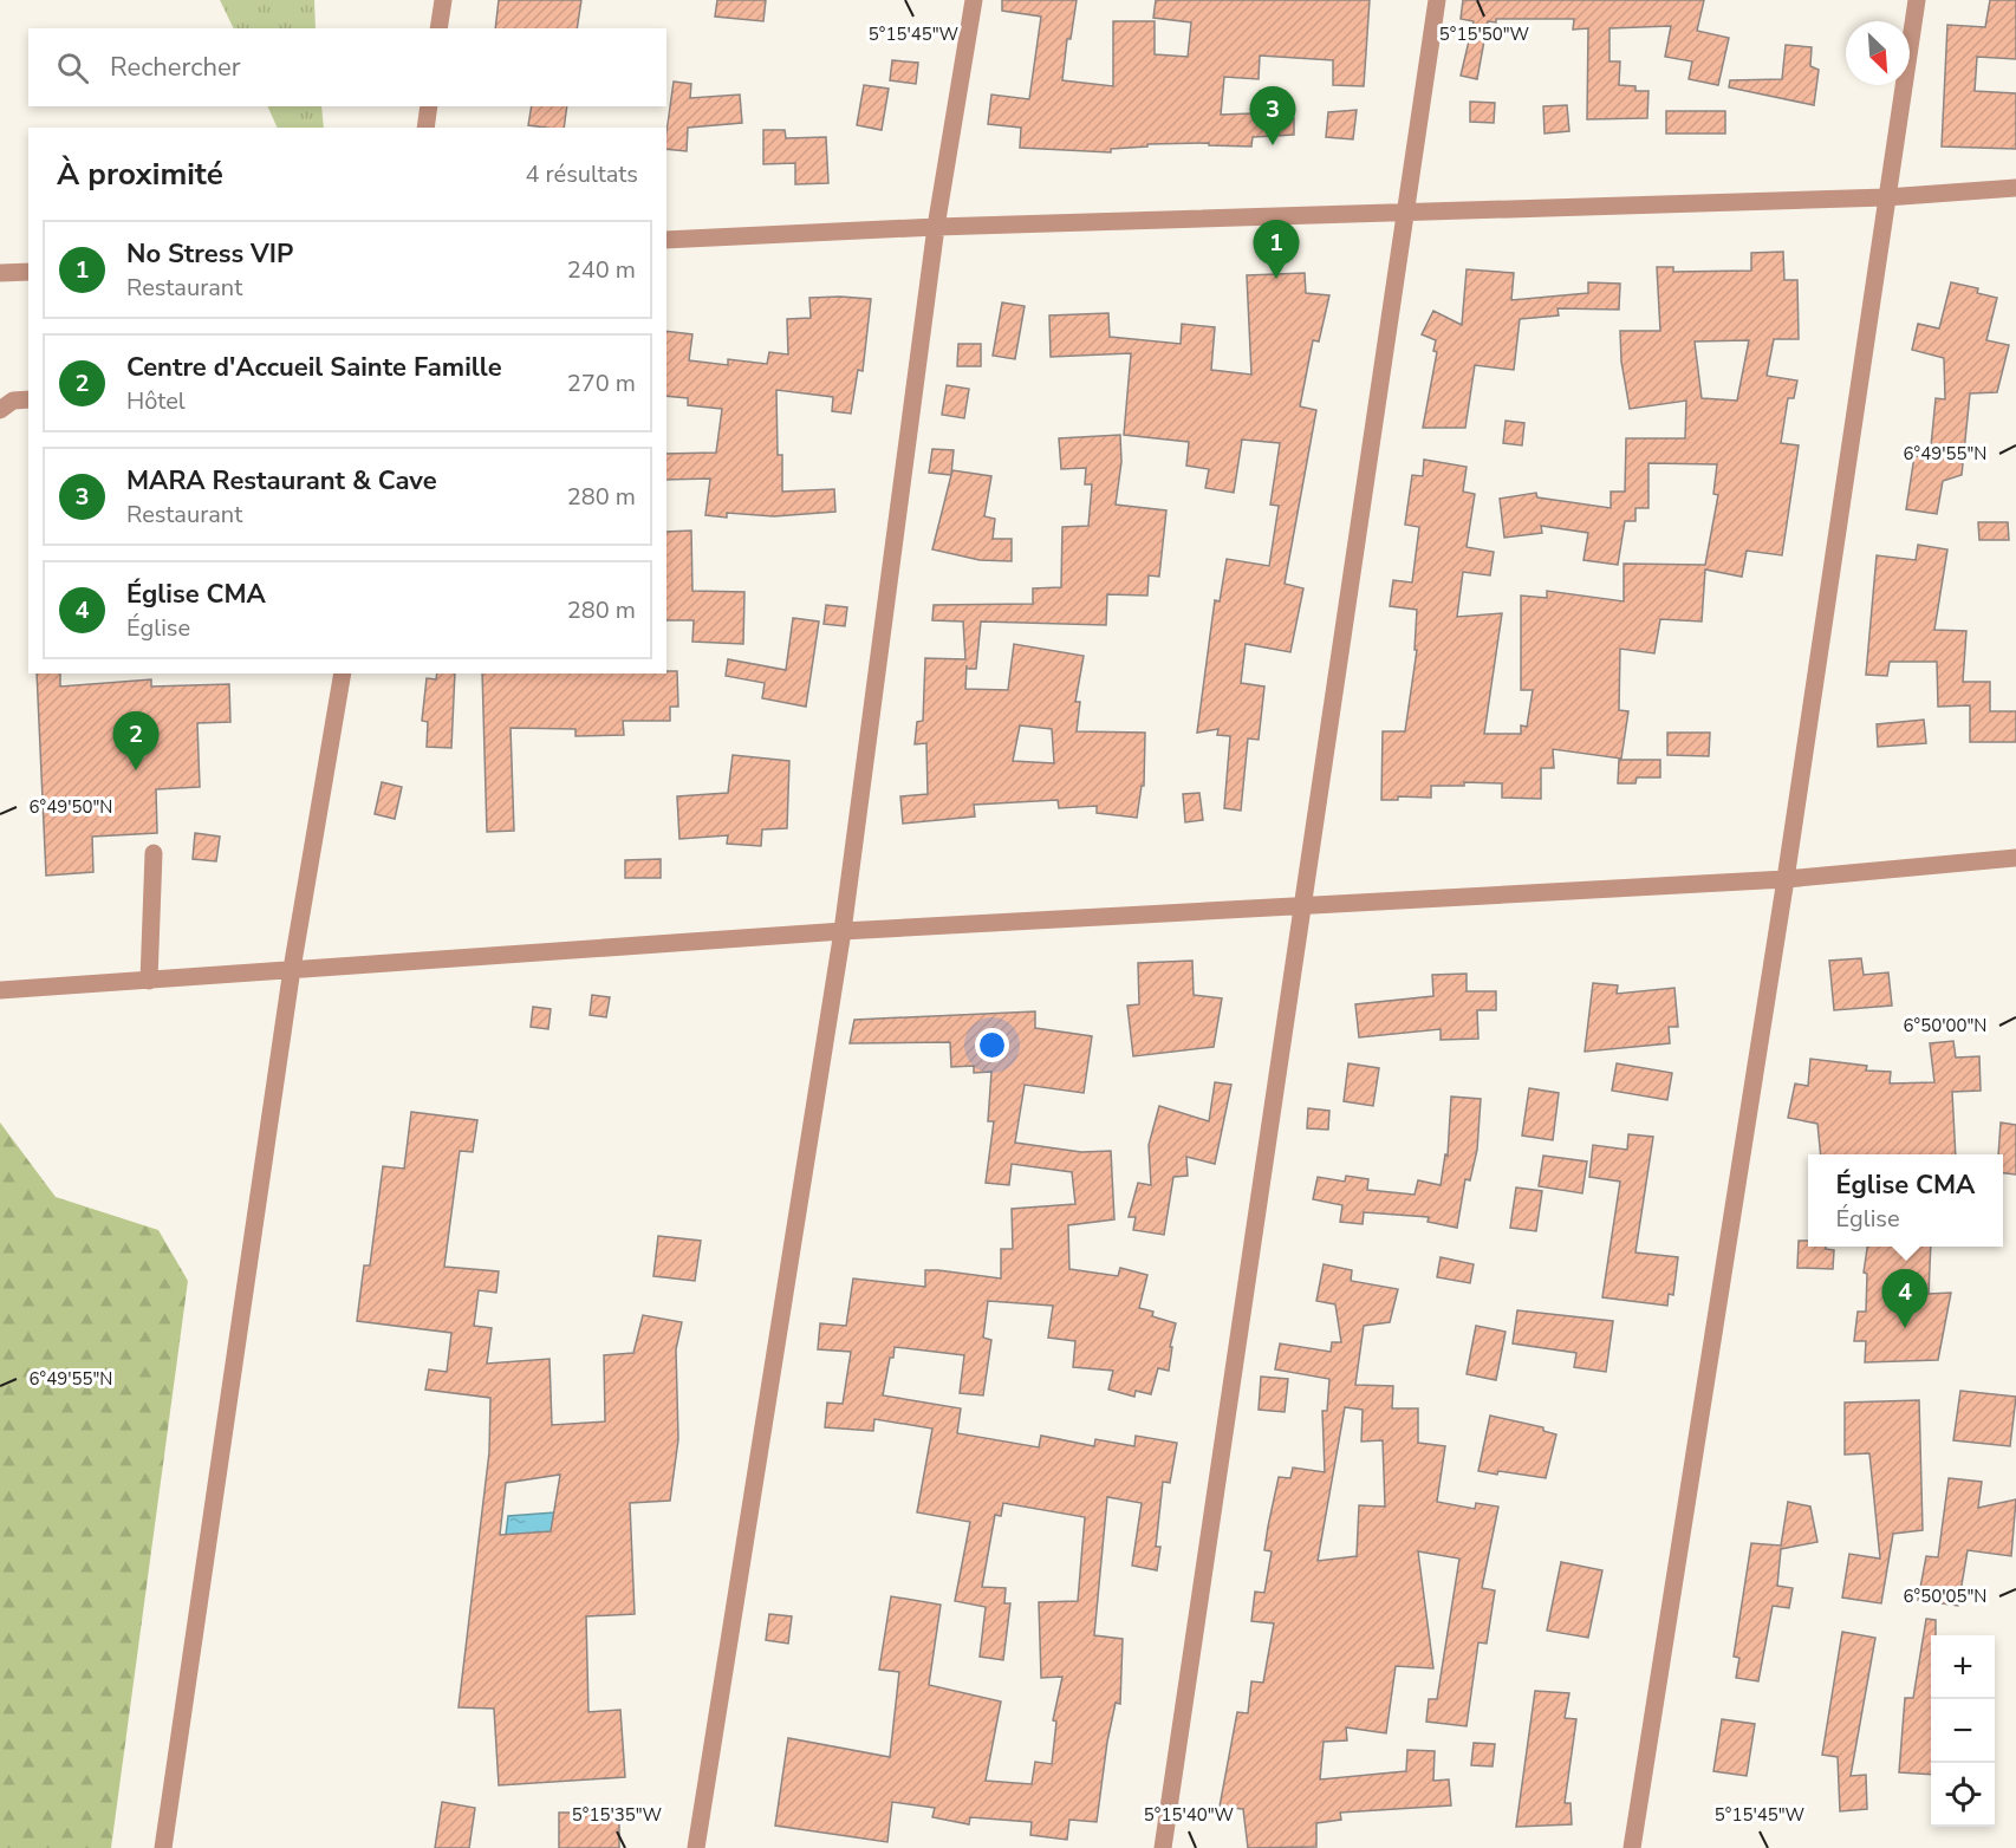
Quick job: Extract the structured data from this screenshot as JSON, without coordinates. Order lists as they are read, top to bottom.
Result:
{
  "north": "bottom right",
  "page": {
    "search": "Rechercher",
    "pins": [
      "3",
      "1",
      "2",
      "4"
    ],
    "heading": ["À proximité", "4 résultats"],
    "list": [
      {
        "mark": "1",
        "name": "No Stress VIP",
        "note": "Restaurant",
        "value": "240 m"
      },
      {
        "mark": "2",
        "name": "Centre d'Accueil Sainte Famille",
        "note": "Hôtel",
        "value": "270 m"
      },
      {
        "mark": "3",
        "name": "MARA Restaurant & Cave",
        "note": "Restaurant",
        "value": "280 m"
      },
      {
        "mark": "4",
        "name": "Église CMA",
        "note": "Église",
        "value": "280 m"
      }
    ],
    "popup": ["Église CMA", "Église"],
    "map_buttons": ["+", "−"]
  },
  "coordinates": [
    "5°15'45\"W",
    "5°15'50\"W",
    "6°49'55\"N",
    "6°49'50\"N",
    "6°50'00\"N",
    "6°50'05\"N",
    "5°15'35\"W",
    "5°15'40\"W"
  ]
}
